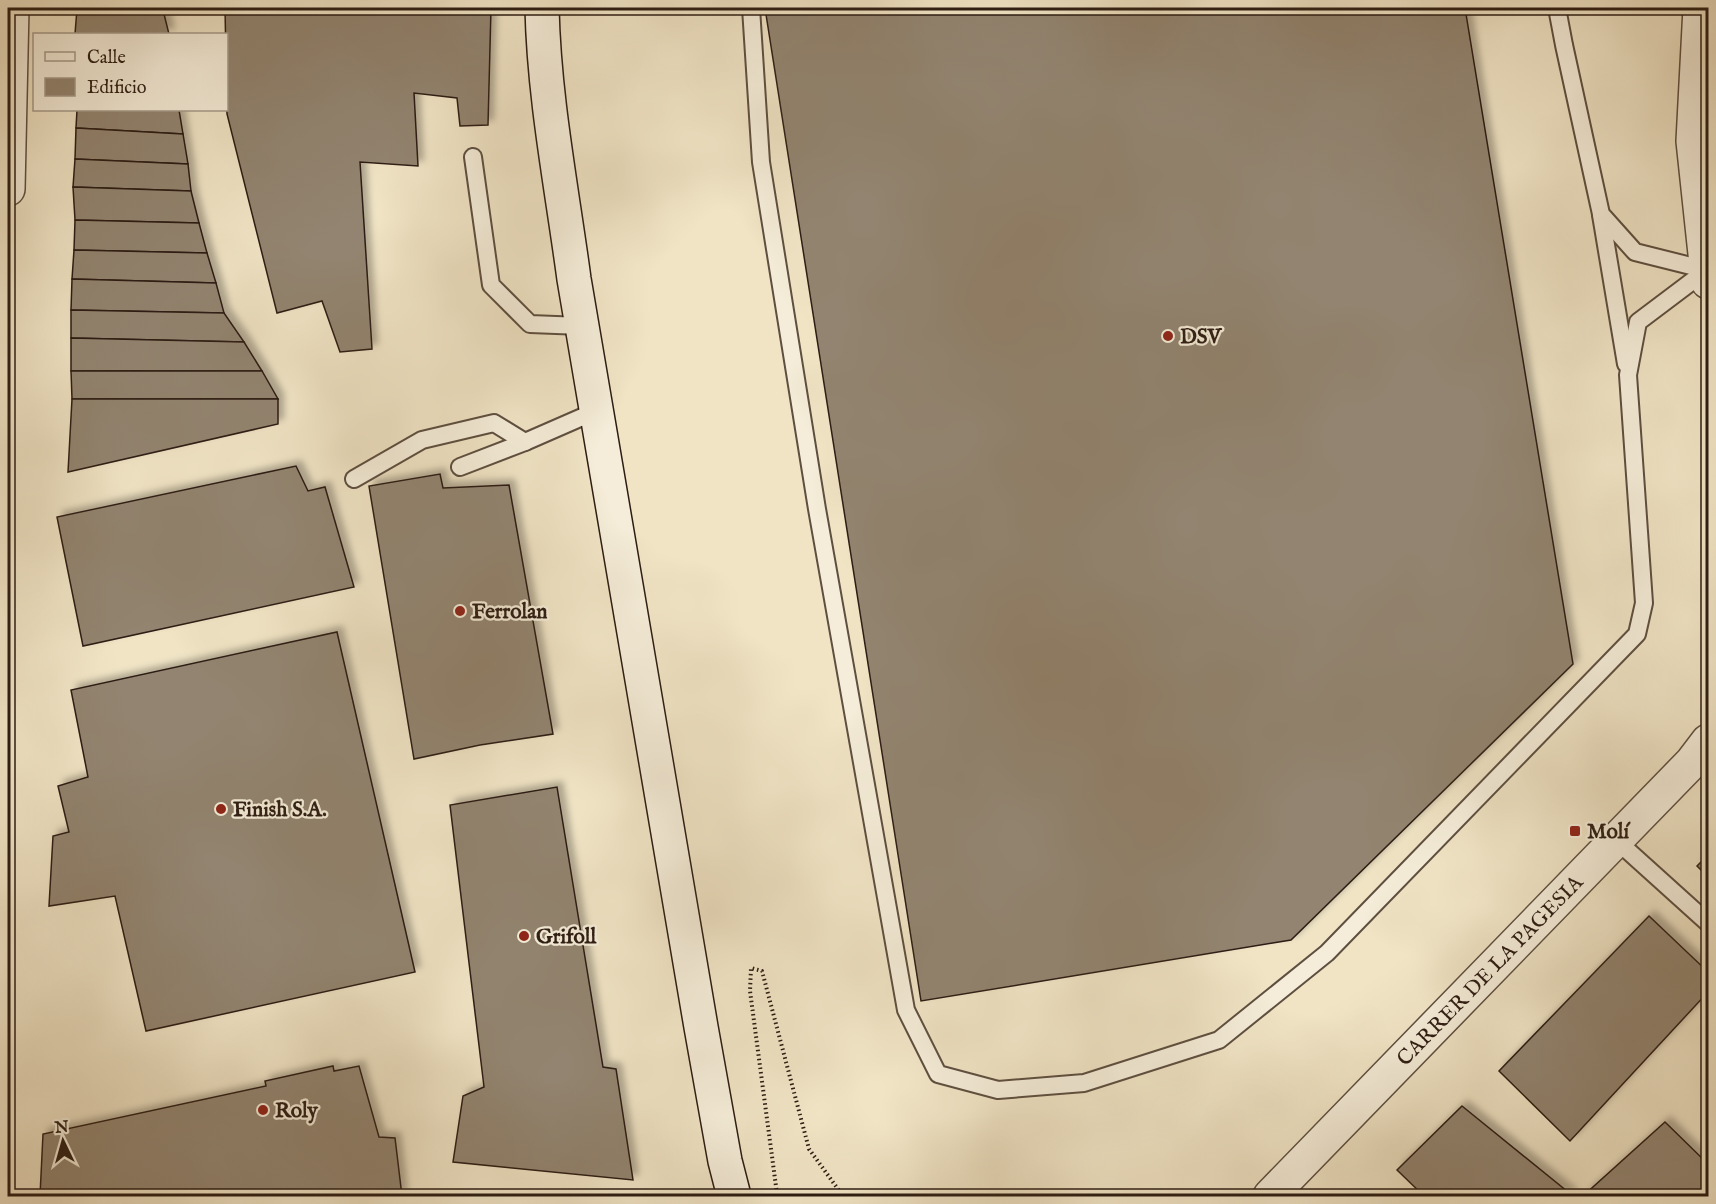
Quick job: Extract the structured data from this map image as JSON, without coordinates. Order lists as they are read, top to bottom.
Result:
{
  "streets": {
    "main road": ["CARRER DE LA PAGESIA"]
  },
  "places": {
    "other": [
      "DSV",
      "Ferrolan",
      "Finish S.A.",
      "Grifoll",
      "Roly"
    ],
    "transit": ["Molí"]
  },
  "legend": ["Calle", "Edificio"],
  "north": "top"
}
